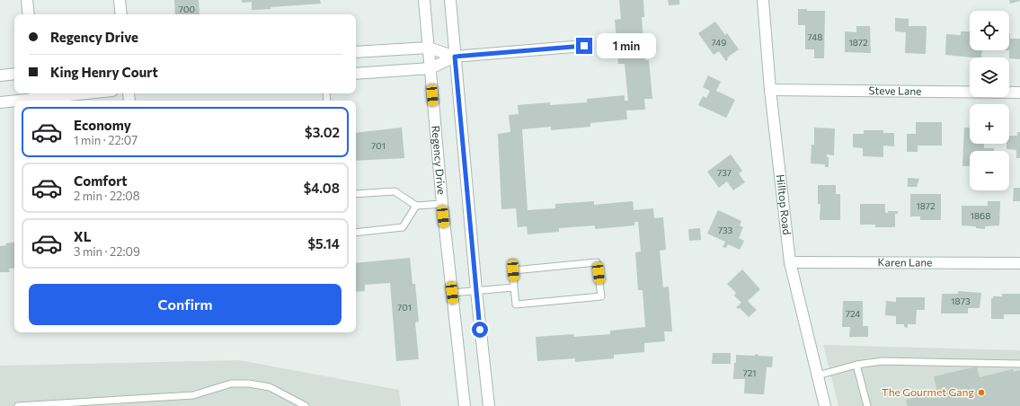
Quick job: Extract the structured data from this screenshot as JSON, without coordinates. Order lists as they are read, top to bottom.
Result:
{
  "streets": {
    "street": [
      "Steve Lane",
      "Regency Drive",
      "Hilltop Road",
      "Karen Lane"
    ]
  },
  "crossings": [
    ["Steve Lane", "Hilltop Road"],
    ["Hilltop Road", "Karen Lane"]
  ],
  "places": ["The Gourmet Gang"],
  "house_numbers": [
    "700",
    "748",
    "749",
    "1872",
    "701",
    "737",
    "1872",
    "1868",
    "733",
    "1873",
    "701",
    "724",
    "721"
  ],
  "page": {
    "map_buttons": ["+", "−"],
    "banner": ["Regency Drive", "King Henry Court"],
    "bubble": "1 min",
    "list": [
      {
        "name": "Economy",
        "note": "1 min · 22:07",
        "value": "$3.02"
      },
      {
        "name": "Comfort",
        "note": "2 min · 22:08",
        "value": "$4.08"
      },
      {
        "name": "XL",
        "note": "3 min · 22:09",
        "value": "$5.14"
      }
    ],
    "buttons": "Confirm"
  }
}
